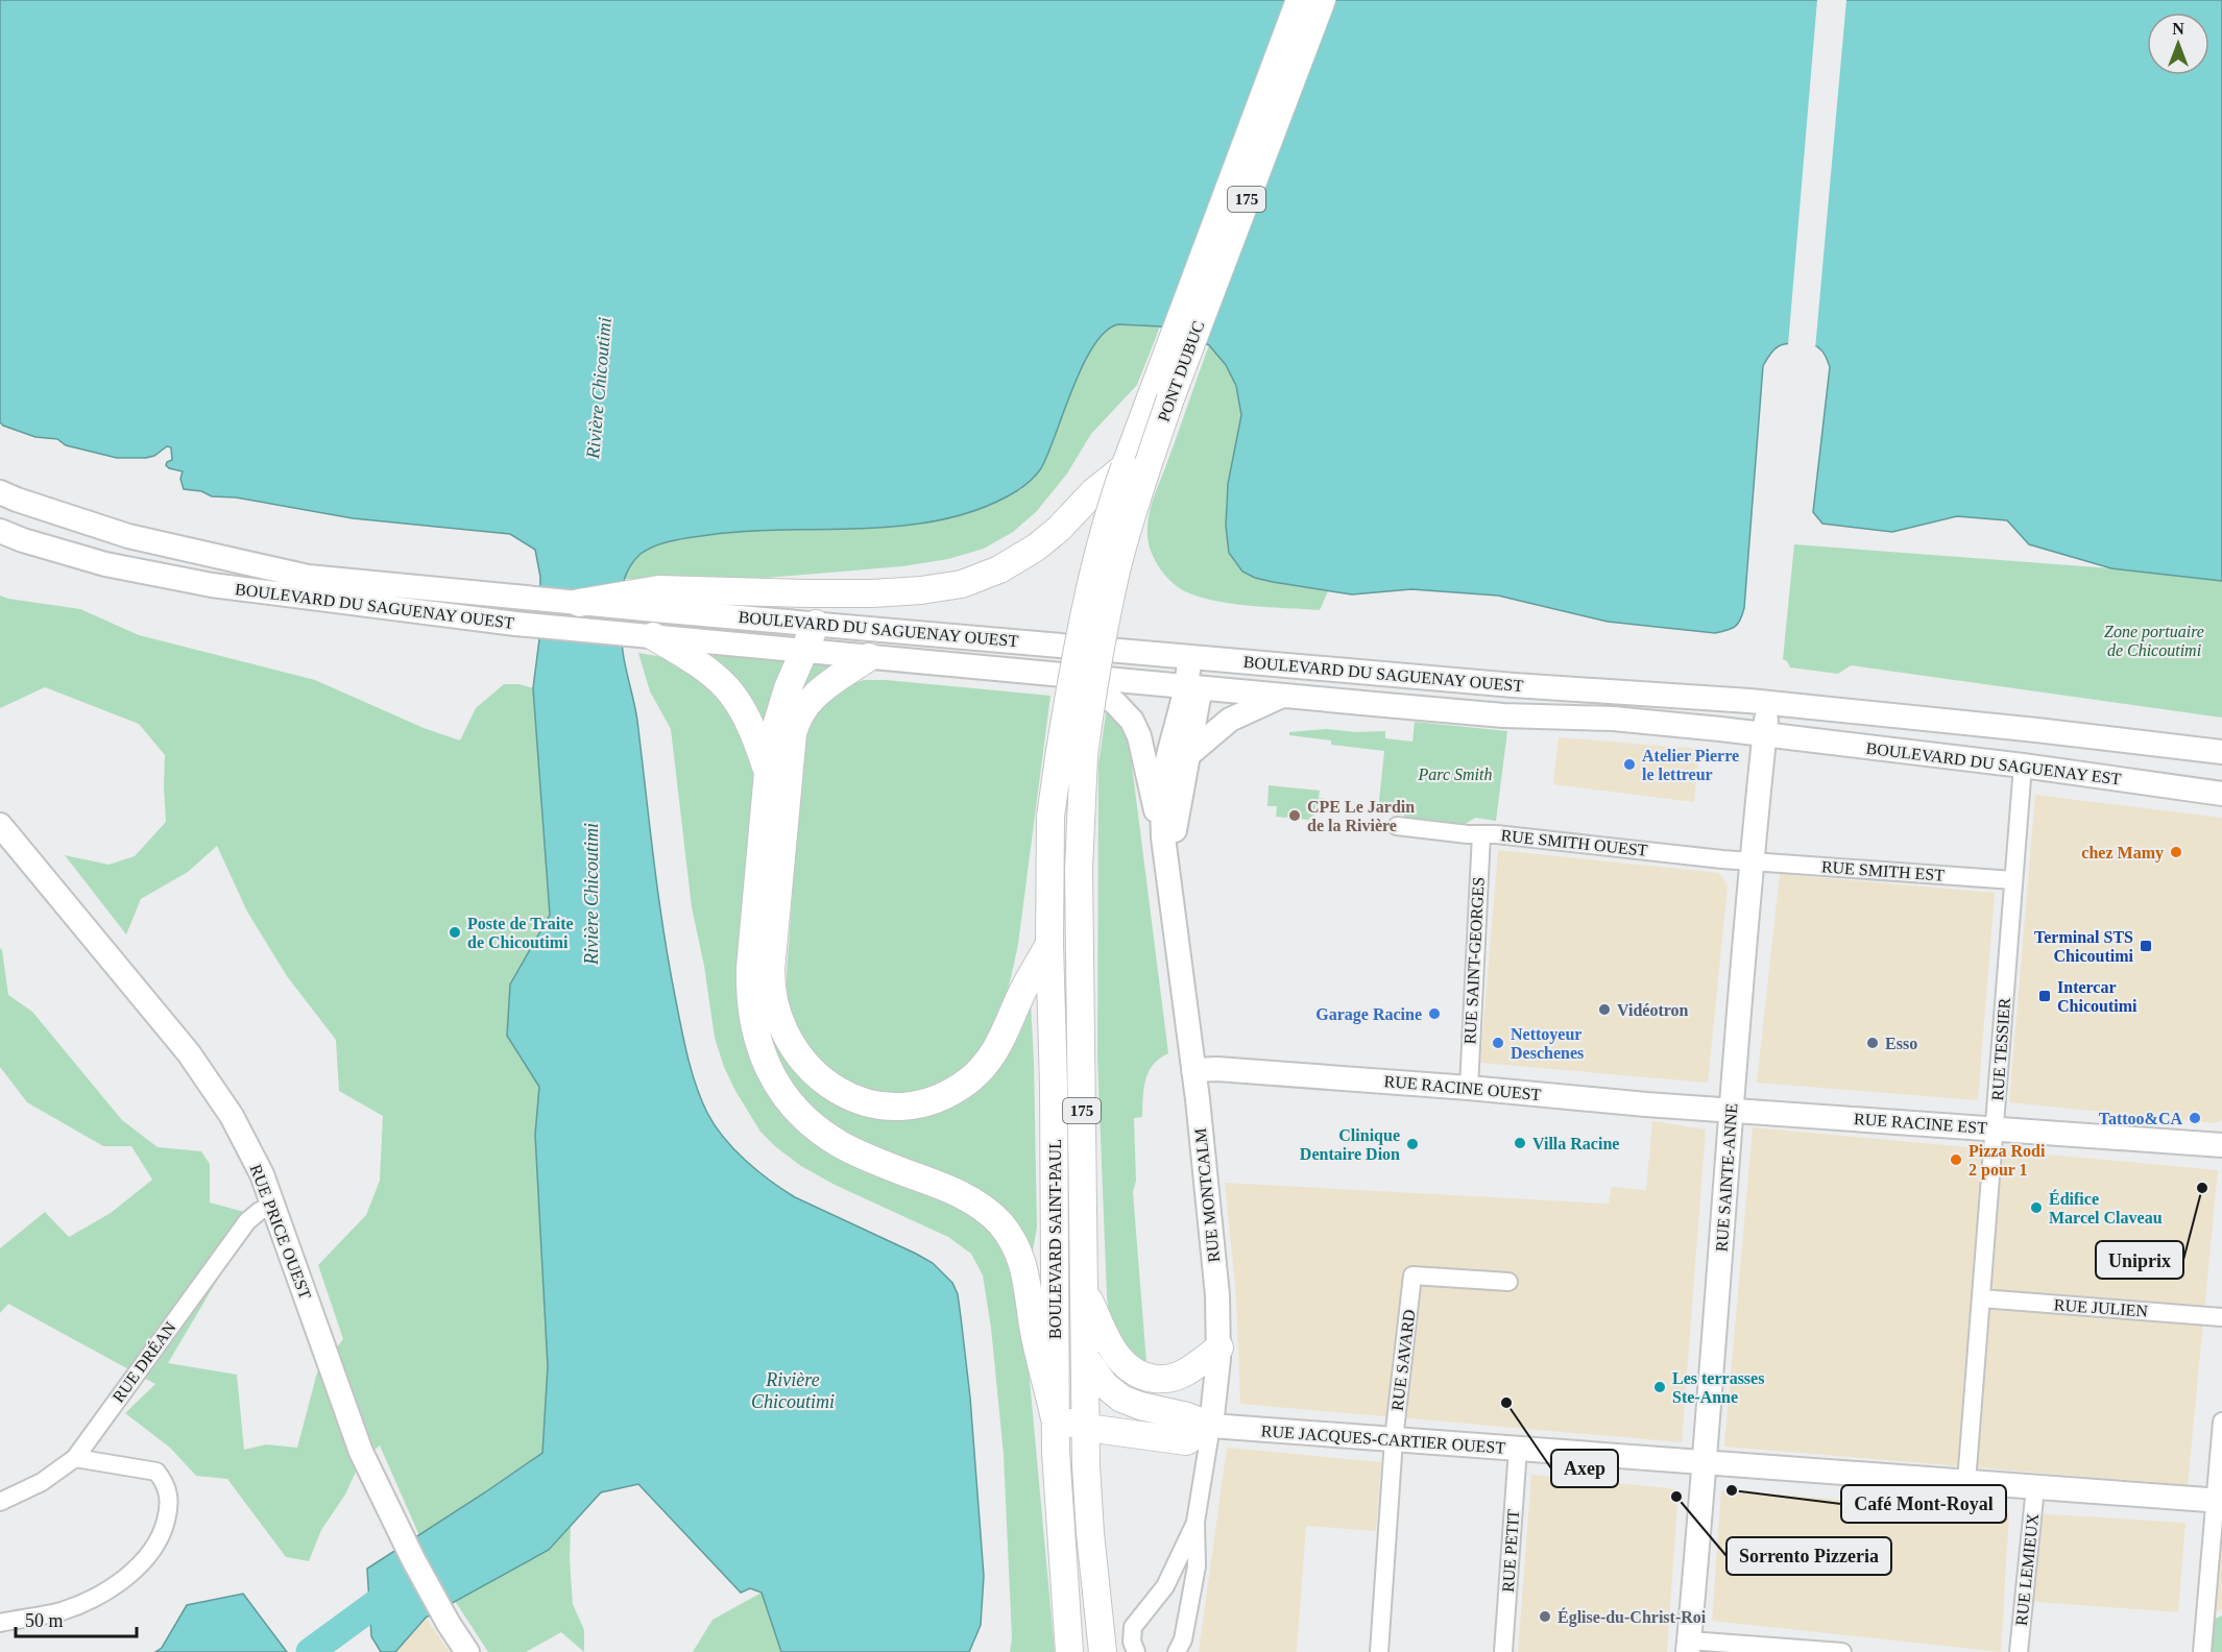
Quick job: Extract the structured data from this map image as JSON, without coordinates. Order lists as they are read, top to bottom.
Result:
{
  "streets": {
    "main road": [
      "175",
      "PONT DUBUC",
      "BOULEVARD DU SAGUENAY OUEST",
      "BOULEVARD DU SAGUENAY EST",
      "RUE RACINE OUEST",
      "RUE RACINE EST",
      "RUE SAINTE-ANNE",
      "RUE MONTCALM",
      "RUE PRICE OUEST",
      "BOULEVARD SAINT-PAUL",
      "RUE JACQUES-CARTIER OUEST"
    ],
    "street": [
      "RUE SMITH OUEST",
      "RUE SMITH EST",
      "RUE SAINT-GEORGES",
      "RUE TESSIER",
      "RUE JULIEN",
      "RUE SAVARD",
      "RUE DRÉAN",
      "RUE PETIT",
      "RUE LEMIEUX"
    ]
  },
  "crossings": [
    ["PONT DUBUC", "BOULEVARD SAINT-PAUL"],
    ["BOULEVARD DU SAGUENAY OUEST", "BOULEVARD DU SAGUENAY EST"],
    ["BOULEVARD DU SAGUENAY OUEST", "RUE SAINTE-ANNE"],
    ["BOULEVARD DU SAGUENAY OUEST", "RUE MONTCALM"],
    ["BOULEVARD DU SAGUENAY EST", "RUE TESSIER"],
    ["BOULEVARD DU SAGUENAY EST", "RUE SAINTE-ANNE"],
    ["RUE SMITH OUEST", "RUE SMITH EST"],
    ["RUE SMITH OUEST", "RUE SAINT-GEORGES"],
    ["RUE SMITH OUEST", "RUE SAINTE-ANNE"],
    ["RUE SMITH EST", "RUE TESSIER"],
    ["RUE SMITH EST", "RUE SAINTE-ANNE"],
    ["RUE SAINT-GEORGES", "RUE RACINE OUEST"],
    ["RUE TESSIER", "RUE RACINE EST"],
    ["RUE TESSIER", "RUE JULIEN"],
    ["RUE TESSIER", "RUE JACQUES-CARTIER OUEST"],
    ["RUE RACINE OUEST", "RUE RACINE EST"],
    ["RUE RACINE OUEST", "RUE SAINTE-ANNE"],
    ["RUE RACINE OUEST", "RUE MONTCALM"],
    ["RUE RACINE EST", "RUE SAINTE-ANNE"],
    ["RUE SAINTE-ANNE", "RUE JACQUES-CARTIER OUEST"],
    ["RUE MONTCALM", "RUE JACQUES-CARTIER OUEST"],
    ["RUE PRICE OUEST", "RUE DRÉAN"],
    ["RUE SAVARD", "RUE JACQUES-CARTIER OUEST"],
    ["RUE JACQUES-CARTIER OUEST", "RUE PETIT"],
    ["RUE JACQUES-CARTIER OUEST", "RUE LEMIEUX"]
  ],
  "water": ["Rivière Chicoutimi"],
  "parks": ["Zone portuaire de Chicoutimi", "Parc Smith"],
  "places": {
    "other": [
      "Atelier Pierre le lettreur",
      "CPE Le Jardin de la Rivière",
      "chez Mamy",
      "Poste de Traite de Chicoutimi",
      "Vidéotron",
      "Garage Racine",
      "Nettoyeur Deschenes",
      "Esso",
      "Tattoo&CA",
      "Villa Racine",
      "Clinique Dentaire Dion",
      "Pizza Rodi 2 pour 1",
      "Uniprix",
      "Édifice Marcel Claveau",
      "Les terrasses Ste-Anne",
      "Axep",
      "Café Mont-Royal",
      "Sorrento Pizzeria",
      "Église-du-Christ-Roi"
    ],
    "transit": ["Terminal STS Chicoutimi", "Intercar Chicoutimi"]
  },
  "scale_bar": "50 m",
  "north": "top"
}
